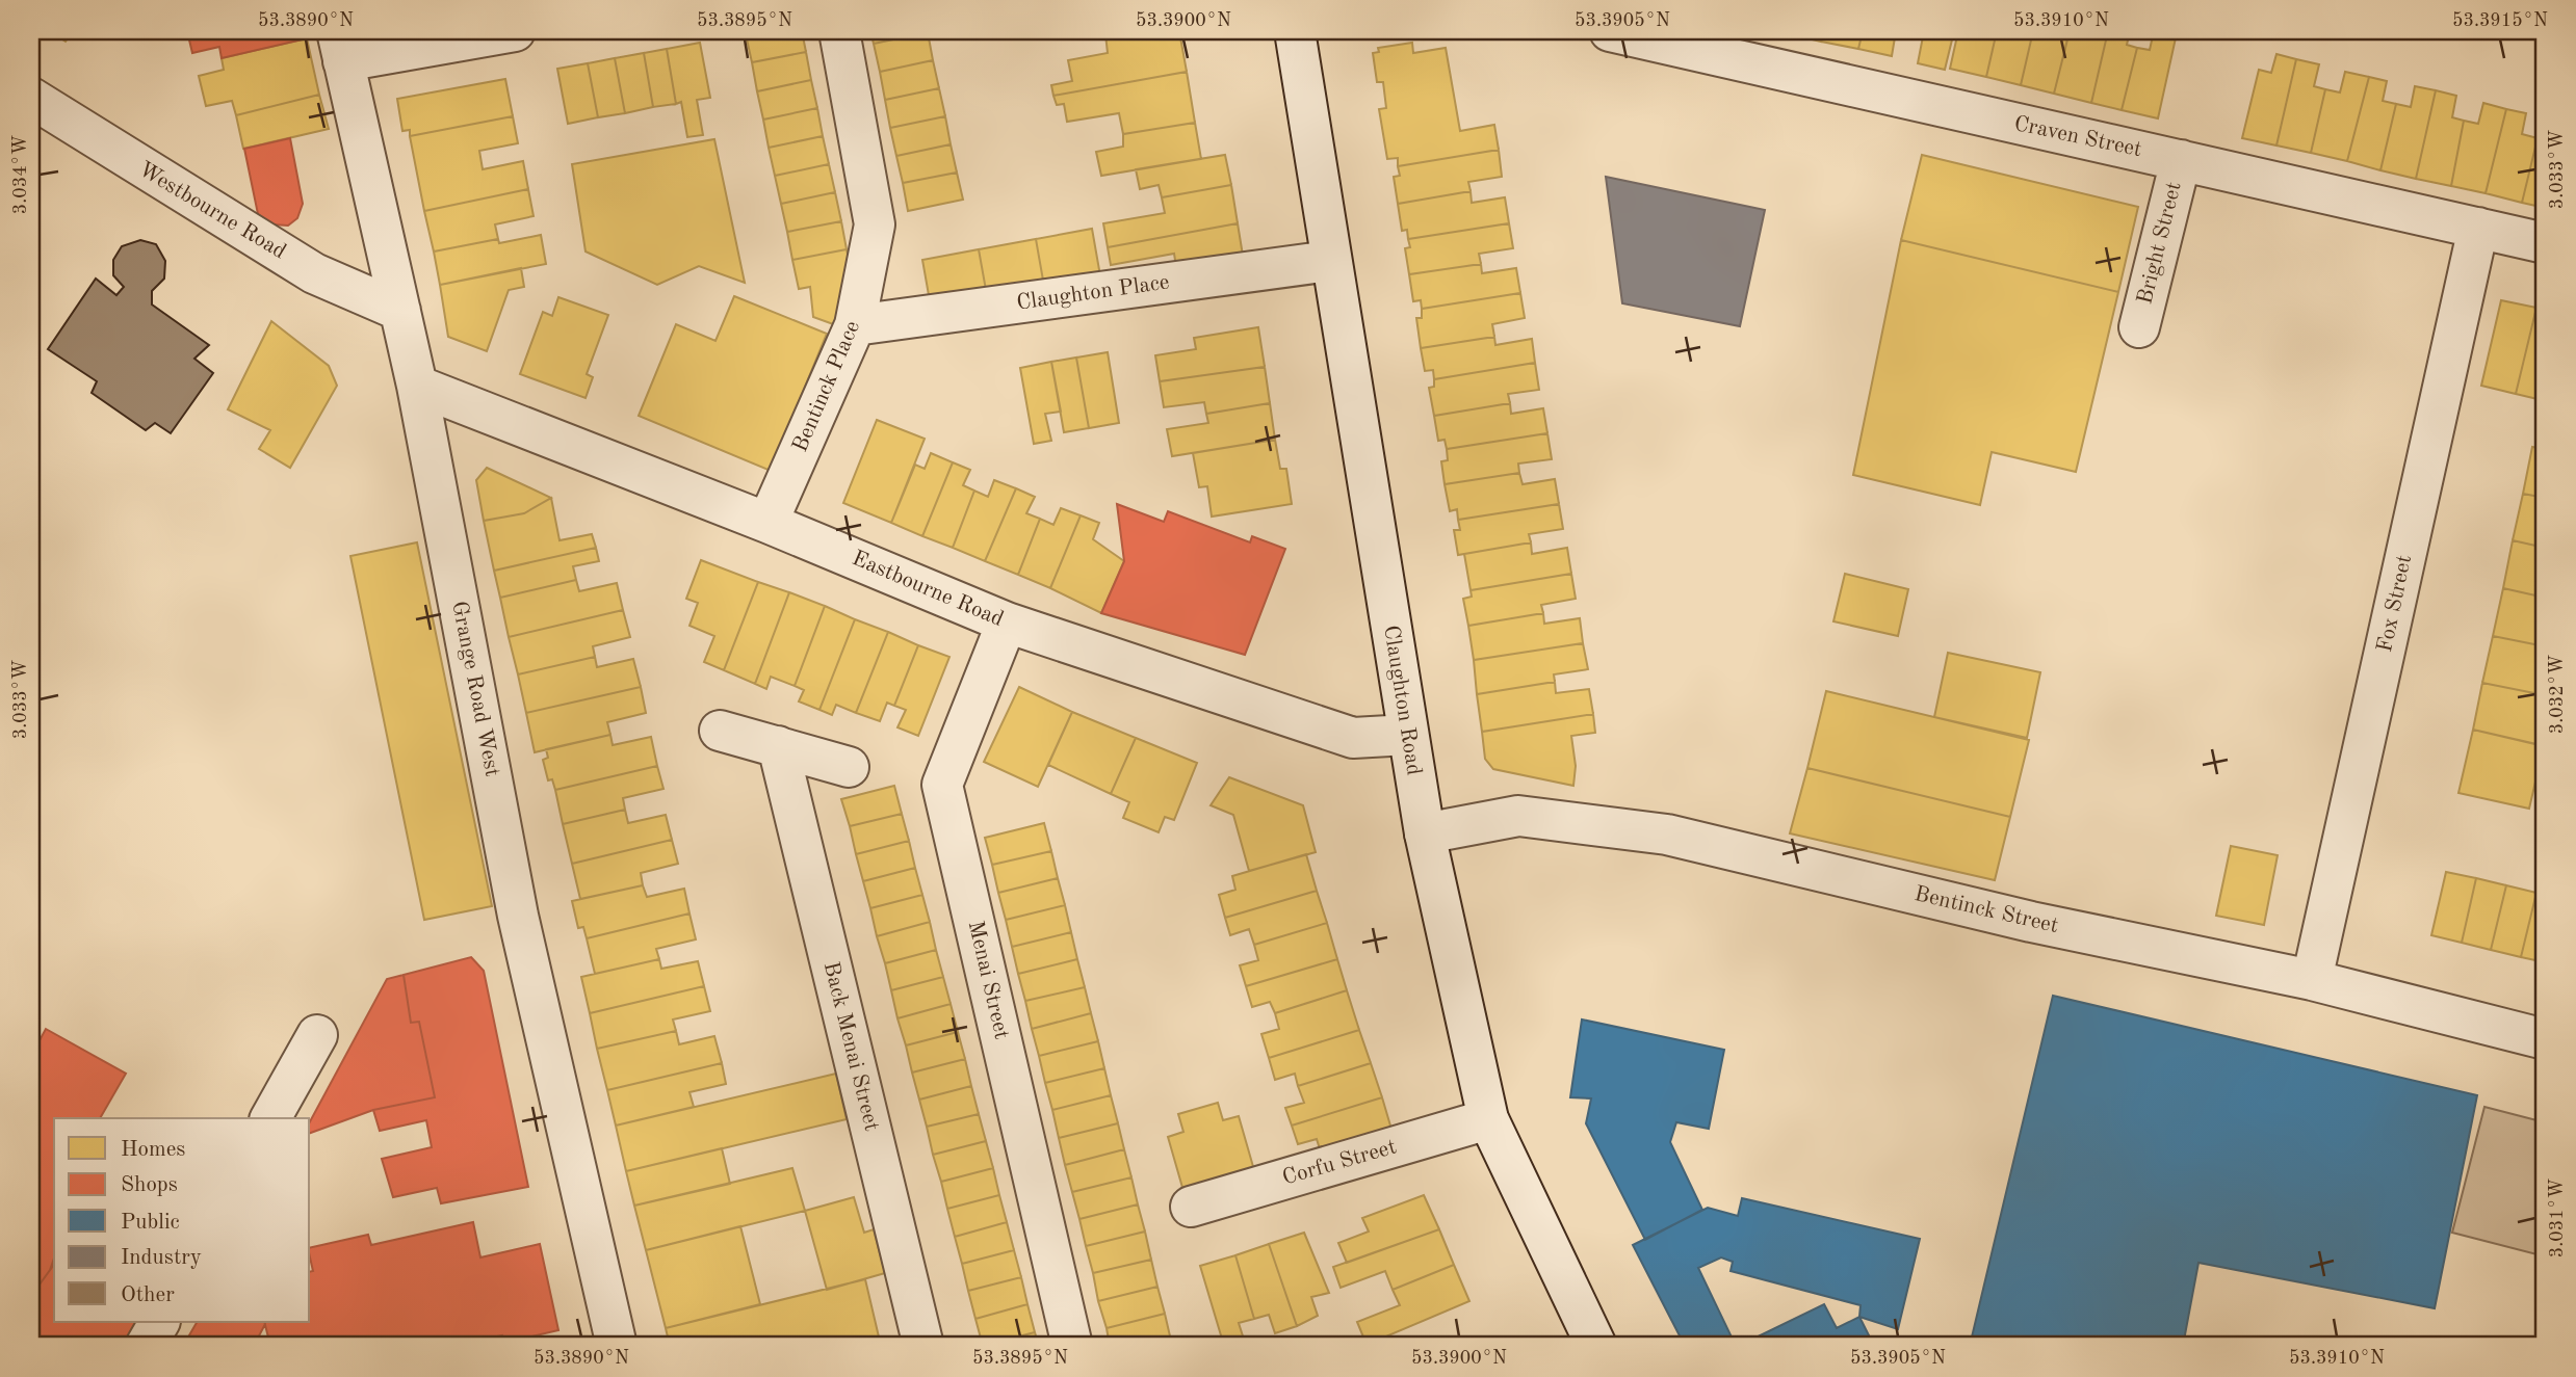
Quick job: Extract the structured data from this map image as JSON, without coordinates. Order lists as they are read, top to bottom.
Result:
{
  "streets": {
    "street": [
      "Craven Street",
      "Westbourne Road",
      "Bright Street",
      "Claughton Place",
      "Bentinck Place",
      "Eastbourne Road",
      "Fox Street",
      "Grange Road West",
      "Claughton Road",
      "Bentinck Street",
      "Menai Street",
      "Back Menai Street",
      "Corfu Street"
    ]
  },
  "crossings": [
    ["Craven Street", "Bright Street"],
    ["Craven Street", "Fox Street"],
    ["Westbourne Road", "Grange Road West"],
    ["Claughton Place", "Bentinck Place"],
    ["Claughton Place", "Claughton Road"],
    ["Bentinck Place", "Eastbourne Road"],
    ["Eastbourne Road", "Grange Road West"],
    ["Eastbourne Road", "Claughton Road"],
    ["Eastbourne Road", "Menai Street"],
    ["Fox Street", "Bentinck Street"],
    ["Claughton Road", "Bentinck Street"],
    ["Claughton Road", "Corfu Street"]
  ],
  "legend": [
    "Homes",
    "Shops",
    "Public",
    "Industry",
    "Other"
  ],
  "coordinates": [
    "53.3890°N",
    "53.3895°N",
    "53.3900°N",
    "53.3905°N",
    "53.3910°N",
    "53.3915°N",
    "3.033°W",
    "3.034°W",
    "3.032°W",
    "3.031°W"
  ]
}
